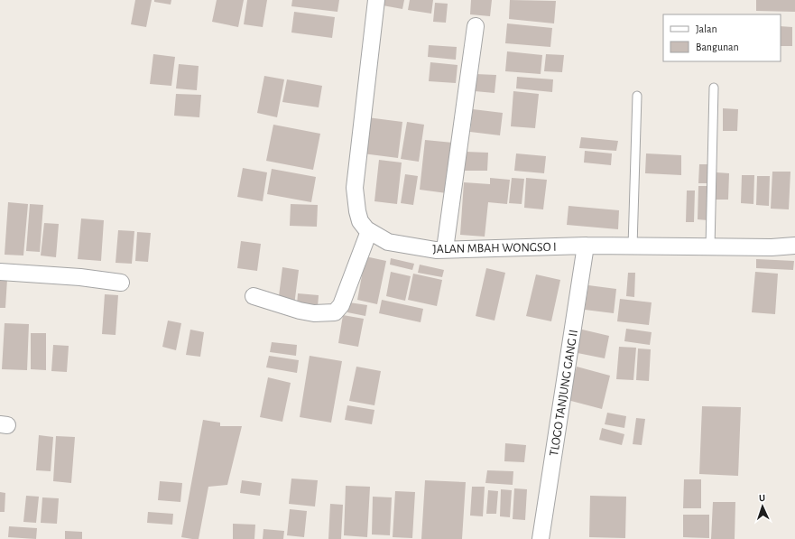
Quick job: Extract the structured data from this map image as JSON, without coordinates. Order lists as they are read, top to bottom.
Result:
{
  "streets": {
    "street": ["JALAN MBAH WONGSO I", "TLOGO TANJUNG GANG II"]
  },
  "crossings": [
    ["JALAN MBAH WONGSO I", "TLOGO TANJUNG GANG II"]
  ],
  "legend": ["Jalan", "Bangunan"],
  "north": "top"
}
